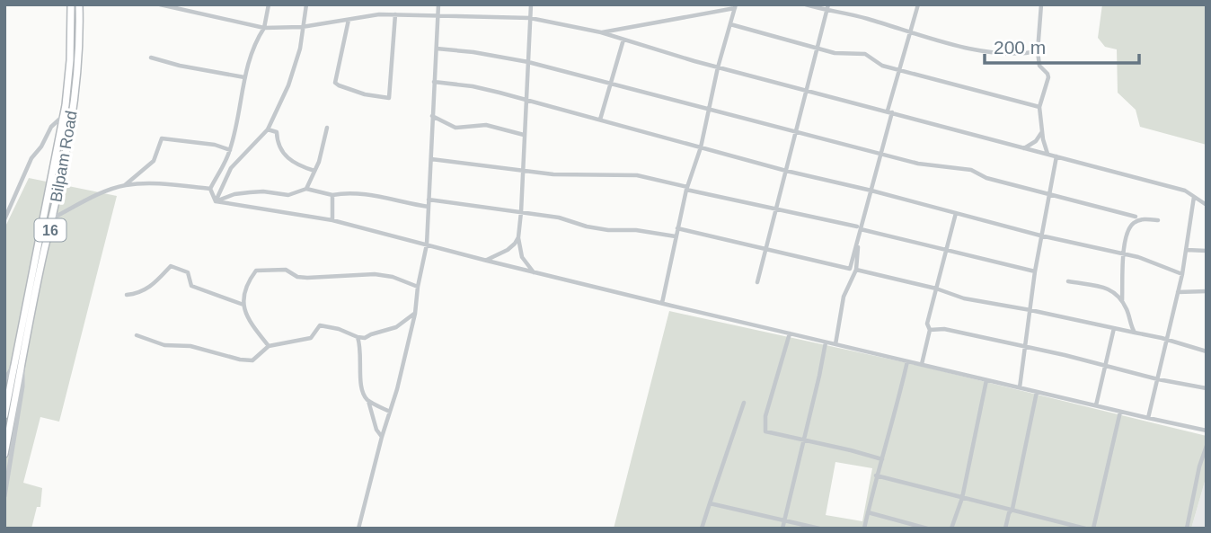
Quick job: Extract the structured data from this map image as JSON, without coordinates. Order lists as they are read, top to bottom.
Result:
{
  "streets": {
    "main road": ["Bilpam Road", "16"]
  },
  "crossings": [
    ["Bilpam Road", "16"]
  ],
  "scale_bar": "200 m"
}
